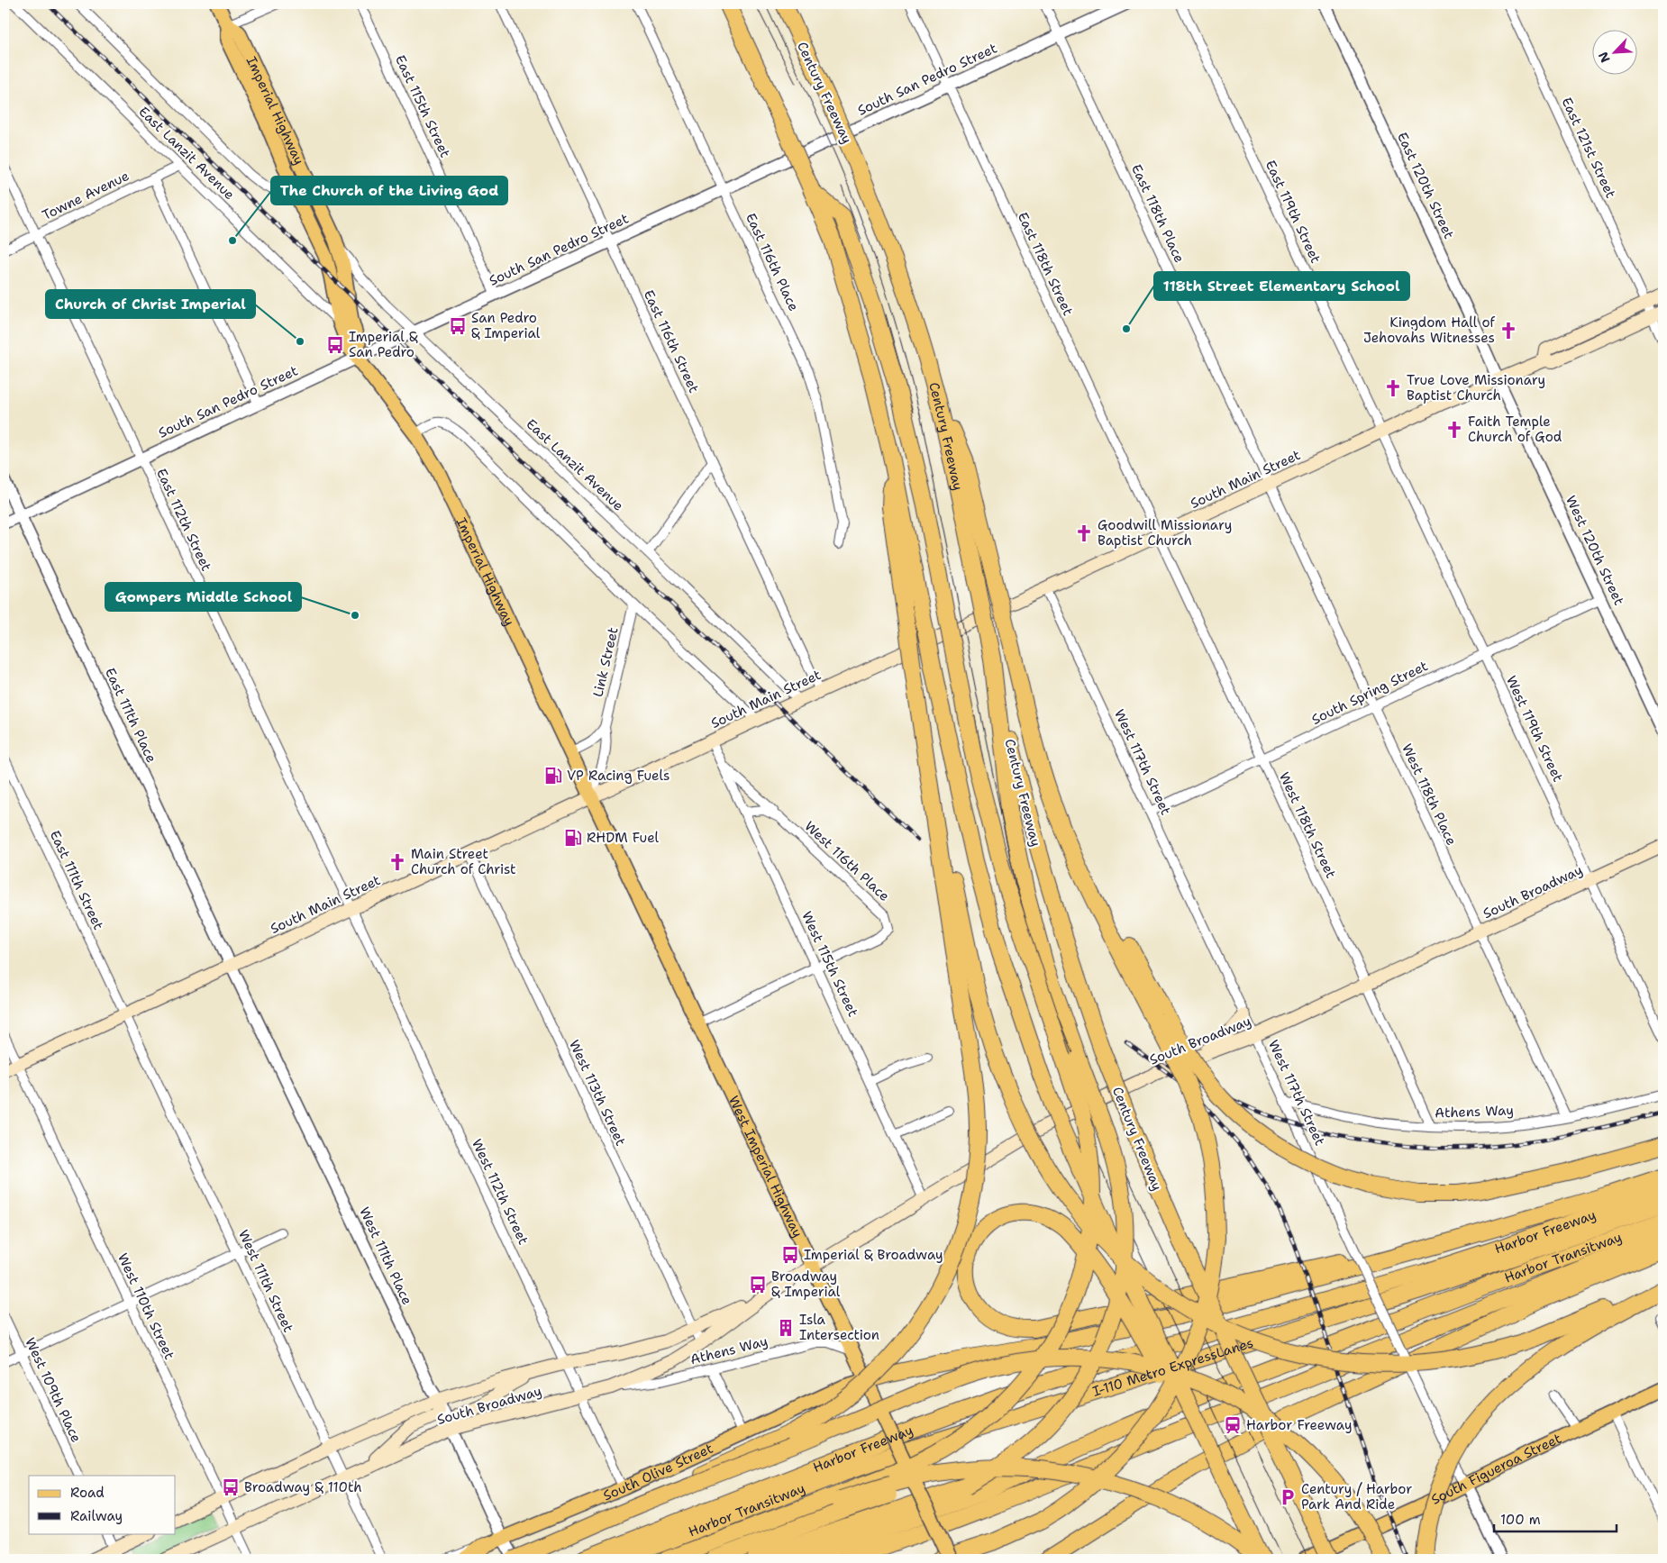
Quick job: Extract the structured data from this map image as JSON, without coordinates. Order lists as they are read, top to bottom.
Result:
{
  "streets": {
    "highway": [
      "Century Freeway",
      "Harbor Freeway",
      "Harbor Transitway",
      "I-110 Metro ExpressLanes"
    ],
    "main road": [
      "Imperial Highway",
      "South Main Street",
      "South Broadway",
      "West Imperial Highway",
      "South Figueroa Street",
      "South Olive Street"
    ],
    "street": [
      "South San Pedro Street",
      "East 115th Street",
      "East 121st Street",
      "East Lanzit Avenue",
      "East 120th Street",
      "Towne Avenue",
      "East 119th Street",
      "East 118th Place",
      "East 116th Place",
      "East 118th Street",
      "East 116th Street",
      "East 112th Street",
      "West 120th Street",
      "Link Street",
      "South Spring Street",
      "East 111th Place",
      "West 119th Street",
      "West 117th Street",
      "West 118th Place",
      "West 118th Street",
      "West 116th Place",
      "East 111th Street",
      "West 115th Street",
      "West 113th Street",
      "Athens Way",
      "West 112th Street",
      "West 111th Place",
      "West 111th Street",
      "West 110th Street",
      "West 109th Place"
    ]
  },
  "crossings": [
    ["South San Pedro Street", "East 115th Street"],
    ["South San Pedro Street", "Imperial Highway"],
    ["South San Pedro Street", "East Lanzit Avenue"],
    ["South San Pedro Street", "East 118th Place"],
    ["South San Pedro Street", "East 116th Place"],
    ["South San Pedro Street", "East 118th Street"],
    ["South San Pedro Street", "East 116th Street"],
    ["South San Pedro Street", "East 112th Street"],
    ["South San Pedro Street", "East 111th Place"],
    ["Imperial Highway", "East Lanzit Avenue"],
    ["Imperial Highway", "South Main Street"],
    ["Imperial Highway", "Link Street"],
    ["Imperial Highway", "West Imperial Highway"],
    ["East 121st Street", "South Main Street"],
    ["East Lanzit Avenue", "Towne Avenue"],
    ["East Lanzit Avenue", "South Main Street"],
    ["East 120th Street", "South Main Street"],
    ["East 120th Street", "West 120th Street"],
    ["Towne Avenue", "East 112th Street"],
    ["East 119th Street", "South Main Street"],
    ["East 119th Street", "West 119th Street"],
    ["East 118th Place", "South Main Street"],
    ["East 118th Place", "West 118th Place"],
    ["East 118th Street", "South Main Street"],
    ["East 118th Street", "West 118th Street"],
    ["East 116th Street", "South Main Street"],
    ["South Main Street", "East 112th Street"],
    ["South Main Street", "West 120th Street"],
    ["South Main Street", "Link Street"],
    ["South Main Street", "East 111th Place"],
    ["South Main Street", "West 119th Street"],
    ["South Main Street", "West 117th Street"],
    ["South Main Street", "West 118th Place"],
    ["South Main Street", "West 118th Street"],
    ["South Main Street", "East 111th Street"],
    ["South Main Street", "West 115th Street"],
    ["South Main Street", "West 113th Street"],
    ["South Main Street", "West Imperial Highway"],
    ["South Main Street", "West 112th Street"],
    ["South Main Street", "West 111th Place"],
    ["South Main Street", "West 111th Street"],
    ["South Main Street", "West 110th Street"],
    ["East 112th Street", "West 112th Street"],
    ["West 120th Street", "South Spring Street"],
    ["Link Street", "West Imperial Highway"],
    ["South Spring Street", "West 119th Street"],
    ["South Spring Street", "West 117th Street"],
    ["South Spring Street", "West 118th Place"],
    ["South Spring Street", "West 118th Street"],
    ["East 111th Place", "West 111th Place"],
    ["West 119th Street", "South Broadway"],
    ["West 117th Street", "South Broadway"],
    ["West 117th Street", "Athens Way"],
    ["West 117th Street", "South Figueroa Street"],
    ["West 118th Place", "South Broadway"],
    ["West 118th Place", "Athens Way"],
    ["West 118th Street", "South Broadway"],
    ["West 118th Street", "Athens Way"],
    ["West 116th Place", "West 115th Street"],
    ["East 111th Street", "West 111th Street"],
    ["South Broadway", "West 115th Street"],
    ["South Broadway", "West 113th Street"],
    ["South Broadway", "Athens Way"],
    ["South Broadway", "West Imperial Highway"],
    ["South Broadway", "West 112th Street"],
    ["South Broadway", "West 111th Place"],
    ["South Broadway", "West 111th Street"],
    ["South Broadway", "West 110th Street"],
    ["Athens Way", "West Imperial Highway"],
    ["West Imperial Highway", "South Olive Street"],
    ["West 112th Street", "South Olive Street"],
    ["West 111th Place", "South Olive Street"],
    ["Harbor Transitway", "I-110 Metro ExpressLanes"]
  ],
  "places": {
    "other": [
      "The Church of the Living God",
      "118th Street Elementary School",
      "Church of Christ Imperial",
      "Gompers Middle School"
    ],
    "bus stop": [
      "San Pedro & Imperial",
      "Imperial & San Pedro",
      "Imperial & Broadway",
      "Broadway & Imperial",
      "Broadway & 110th"
    ],
    "church": [
      "Kingdom Hall of Jehovahs Witnesses",
      "True Love Missionary Baptist Church",
      "Faith Temple Church of God",
      "Goodwill Missionary Baptist Church",
      "Main Street Church of Christ"
    ],
    "fuel station": ["VP Racing Fuels", "RHDM Fuel"],
    "building": ["Isla Intersection"],
    "station": ["Harbor Freeway"],
    "parking": ["Century / Harbor Park And Ride"]
  },
  "legend": ["Road", "Railway"],
  "scale_bar": "100 m",
  "north": "bottom left"
}
